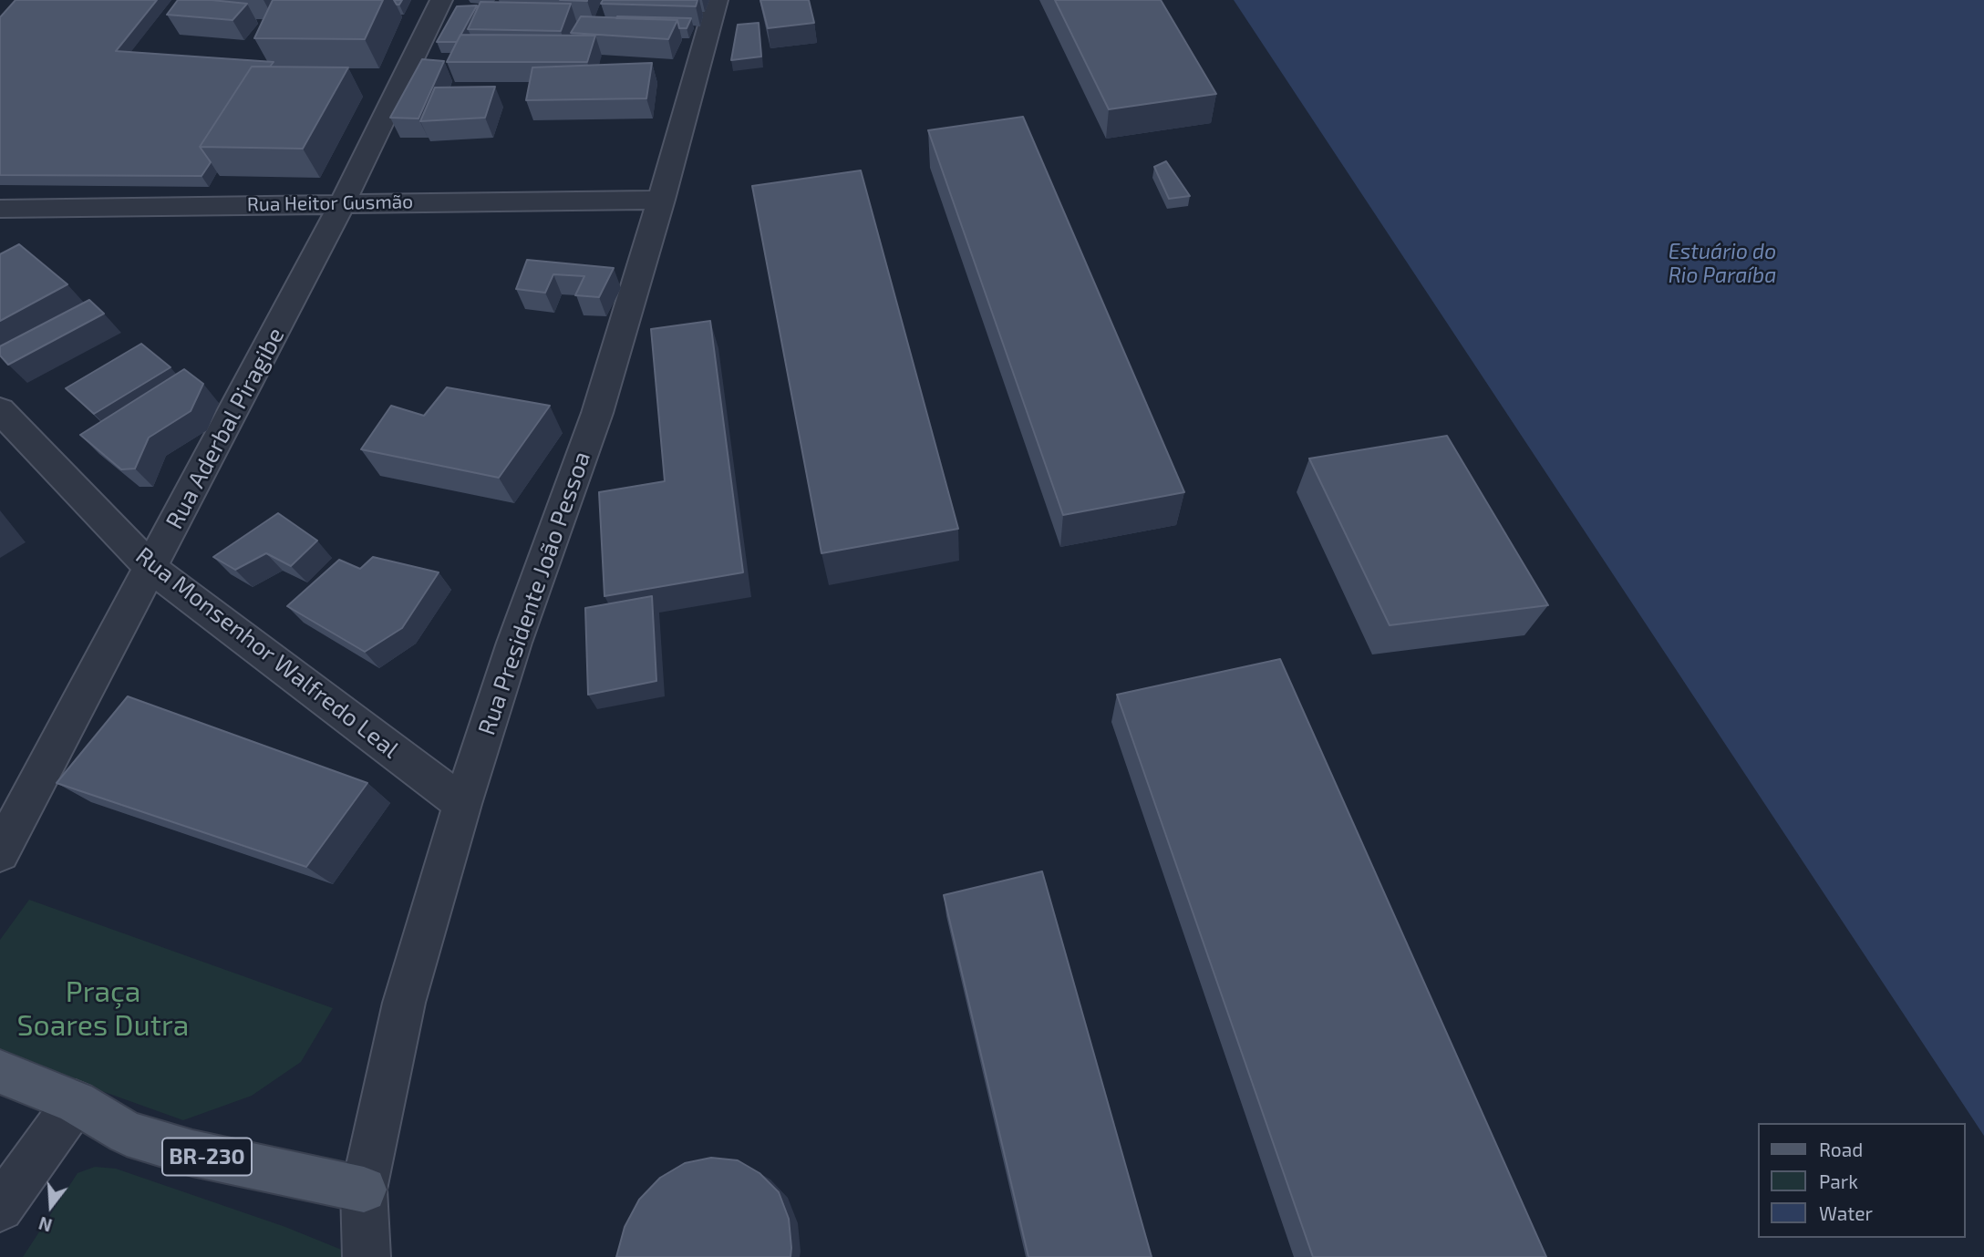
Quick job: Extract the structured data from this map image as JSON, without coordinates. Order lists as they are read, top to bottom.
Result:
{
  "streets": {
    "main road": ["BR-230"],
    "street": [
      "Rua Heitor Gusmão",
      "Rua Aderbal Piragibe",
      "Rua Presidente João Pessoa",
      "Rua Monsenhor Walfredo Leal"
    ]
  },
  "crossings": [
    ["Rua Heitor Gusmão", "Rua Aderbal Piragibe"],
    ["Rua Heitor Gusmão", "Rua Presidente João Pessoa"],
    ["Rua Aderbal Piragibe", "Rua Monsenhor Walfredo Leal"],
    ["Rua Presidente João Pessoa", "Rua Monsenhor Walfredo Leal"],
    ["Rua Presidente João Pessoa", "BR-230"]
  ],
  "water": ["Estuário do Rio Paraíba"],
  "parks": ["Praça Soares Dutra"],
  "legend": ["Road", "Park", "Water"],
  "north": "bottom"
}
